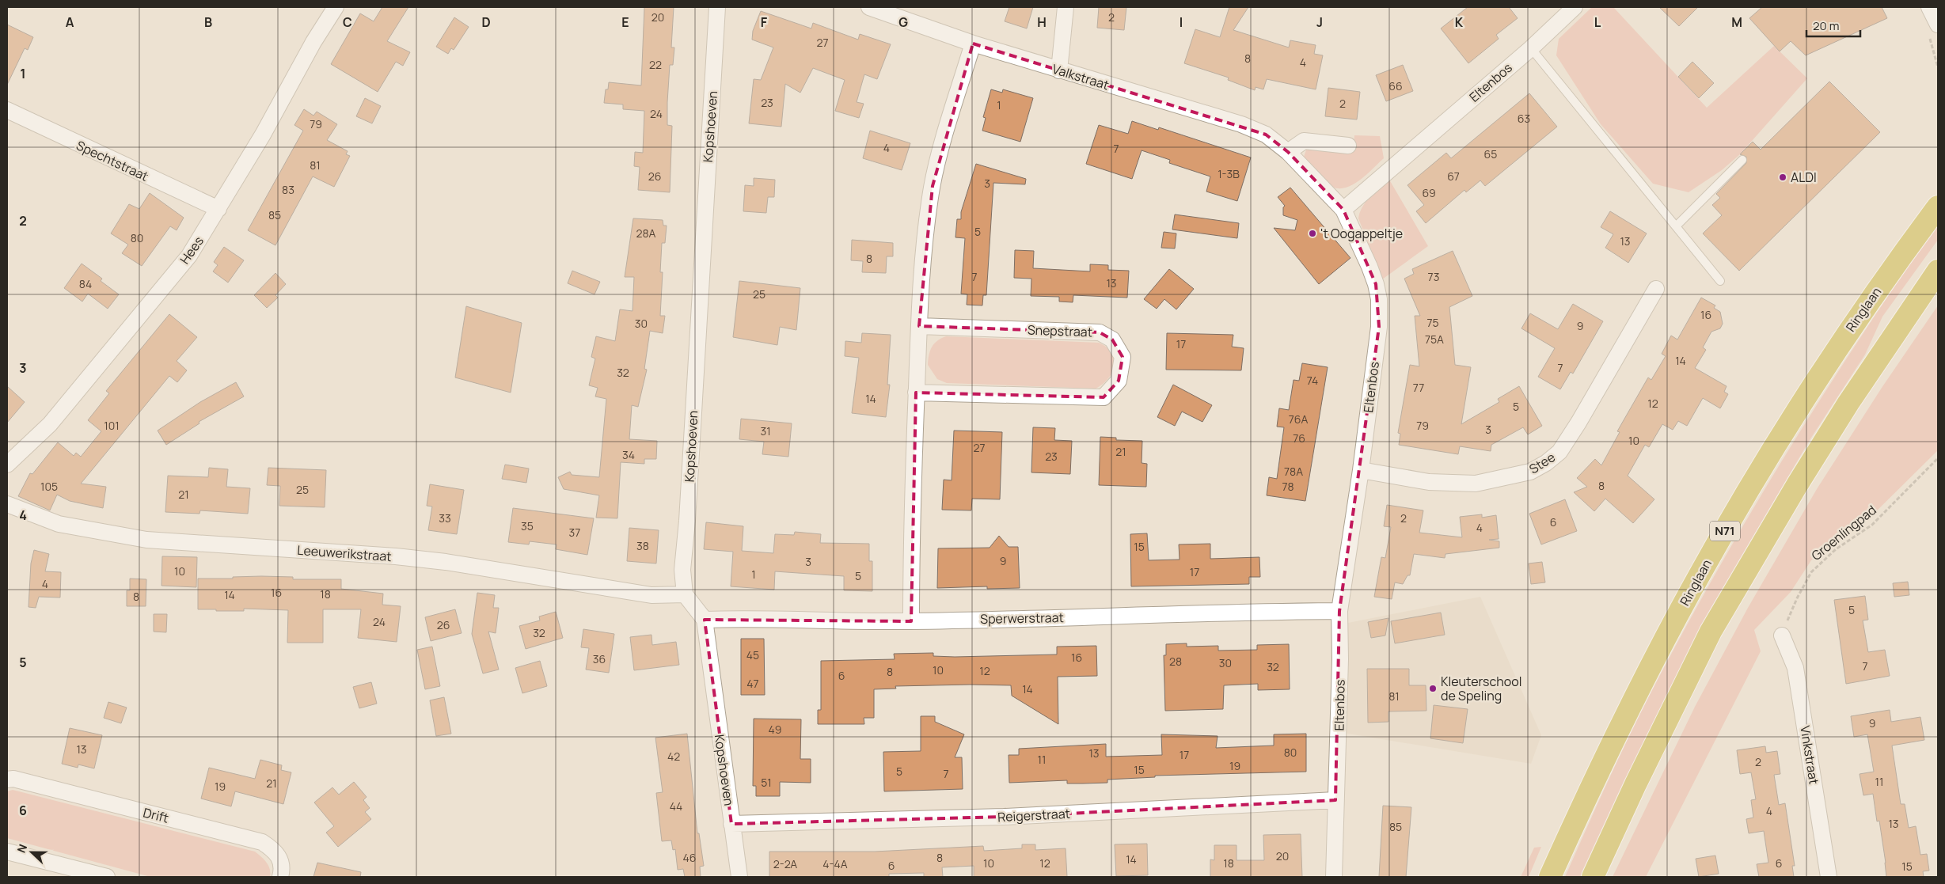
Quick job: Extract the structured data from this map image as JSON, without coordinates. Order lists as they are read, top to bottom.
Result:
{
  "streets": {
    "highway": ["Ringlaan", "N71"],
    "street": [
      "Valkstraat",
      "Eltenbos",
      "Kopshoeven",
      "Spechtstraat",
      "Hees",
      "Snepstraat",
      "Stee",
      "Leeuwerikstraat",
      "Sperwerstraat",
      "Vinkstraat",
      "Drift",
      "Reigerstraat"
    ],
    "path": ["Groenlingpad"]
  },
  "crossings": [
    ["Valkstraat", "Eltenbos"],
    ["Eltenbos", "Stee"],
    ["Eltenbos", "Sperwerstraat"],
    ["Eltenbos", "Reigerstraat"],
    ["Kopshoeven", "Leeuwerikstraat"],
    ["Kopshoeven", "Sperwerstraat"],
    ["Kopshoeven", "Reigerstraat"],
    ["Spechtstraat", "Hees"],
    ["Groenlingpad", "Vinkstraat"]
  ],
  "places": ["ALDI", "'t Oogappeltje", "Kleuterschool de Speling"],
  "house_numbers": [
    "20",
    "2",
    "27",
    "8",
    "4",
    "22",
    "66",
    "23",
    "2",
    "1",
    "24",
    "63",
    "79",
    "4",
    "7",
    "65",
    "81",
    "1-3B",
    "26",
    "67",
    "3",
    "83",
    "69",
    "85",
    "5",
    "28A",
    "80",
    "13",
    "8",
    "7",
    "73",
    "13",
    "84",
    "25",
    "16",
    "75",
    "30",
    "9",
    "75A",
    "17",
    "14",
    "7",
    "32",
    "74",
    "77",
    "14",
    "12",
    "5",
    "76A",
    "101",
    "79",
    "3",
    "31",
    "76",
    "10",
    "27",
    "21",
    "34",
    "23",
    "78A",
    "8",
    "105",
    "78",
    "25",
    "21",
    "33",
    "2",
    "6",
    "35",
    "4",
    "37",
    "38",
    "15",
    "9",
    "3",
    "10",
    "17",
    "1",
    "5",
    "4",
    "16",
    "18",
    "14",
    "8",
    "5",
    "24",
    "26",
    "32",
    "45",
    "16",
    "36",
    "28",
    "30",
    "7",
    "32",
    "10",
    "12",
    "8",
    "6",
    "47",
    "14",
    "81",
    "9",
    "49",
    "13",
    "80",
    "13",
    "17",
    "42",
    "11",
    "2",
    "19",
    "15",
    "5",
    "7",
    "11",
    "51",
    "21",
    "19",
    "44",
    "4",
    "13",
    "85",
    "20",
    "46",
    "8",
    "14",
    "10",
    "12",
    "18",
    "6",
    "2-2A",
    "4-4A",
    "6",
    "15"
  ],
  "scale_bar": "20 m",
  "north": "left",
  "grid": {
    "columns": [
      "A",
      "B",
      "C",
      "D",
      "E",
      "F",
      "G",
      "H",
      "I",
      "J",
      "K",
      "L",
      "M"
    ],
    "rows": [
      "1",
      "2",
      "3",
      "4",
      "5",
      "6"
    ]
  }
}
